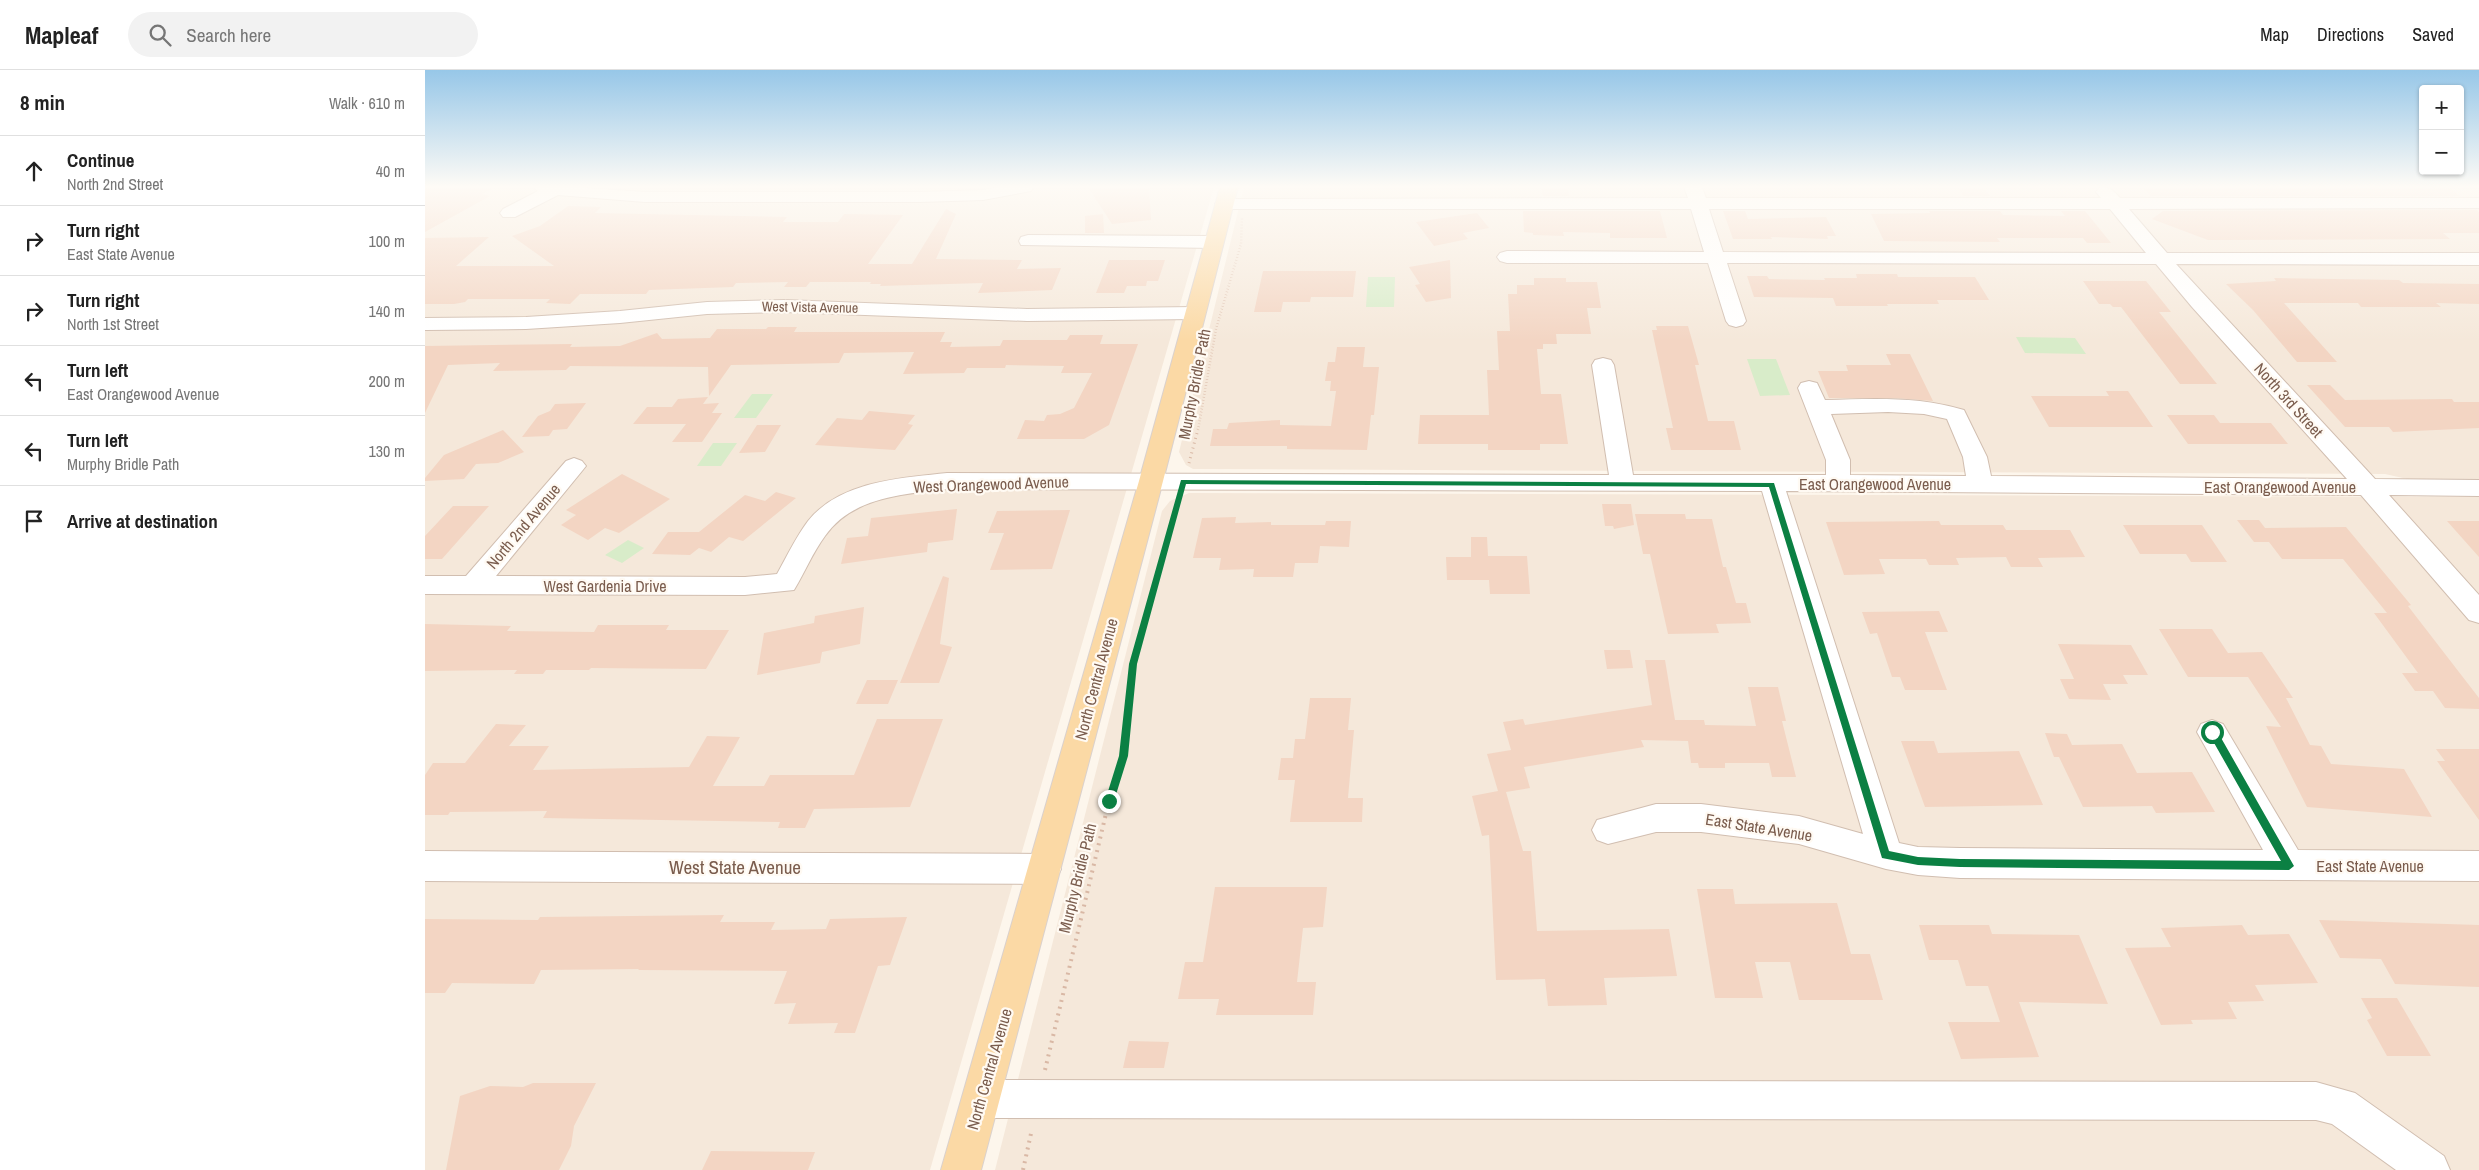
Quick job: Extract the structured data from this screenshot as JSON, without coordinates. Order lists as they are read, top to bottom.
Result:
{
  "streets": {
    "main road": ["North Central Avenue"],
    "street": [
      "West Vista Avenue",
      "North 3rd Street",
      "West Orangewood Avenue",
      "East Orangewood Avenue",
      "North 2nd Avenue",
      "West Gardenia Drive",
      "East State Avenue",
      "West State Avenue"
    ],
    "path": ["Murphy Bridle Path"]
  },
  "crossings": [
    ["West Vista Avenue", "North Central Avenue"],
    ["Murphy Bridle Path", "East Orangewood Avenue"],
    ["North 3rd Street", "East Orangewood Avenue"],
    ["West Orangewood Avenue", "East Orangewood Avenue"],
    ["West Orangewood Avenue", "West Gardenia Drive"],
    ["West Orangewood Avenue", "North Central Avenue"],
    ["East Orangewood Avenue", "North Central Avenue"],
    ["North 2nd Avenue", "West Gardenia Drive"],
    ["North Central Avenue", "West State Avenue"]
  ],
  "page": {
    "header": "Mapleaf",
    "search": "Search here",
    "nav": ["Map", "Directions", "Saved"],
    "heading": ["8 min", "Walk · 610 m"],
    "map_buttons": ["+", "−"],
    "list": [
      ["Continue", "North 2nd Street", "40 m"],
      ["Turn right", "East State Avenue", "100 m"],
      ["Turn right", "North 1st Street", "140 m"],
      ["Turn left", "East Orangewood Avenue", "200 m"],
      ["Turn left", "Murphy Bridle Path", "130 m"],
      "Arrive at destination"
    ]
  }
}
